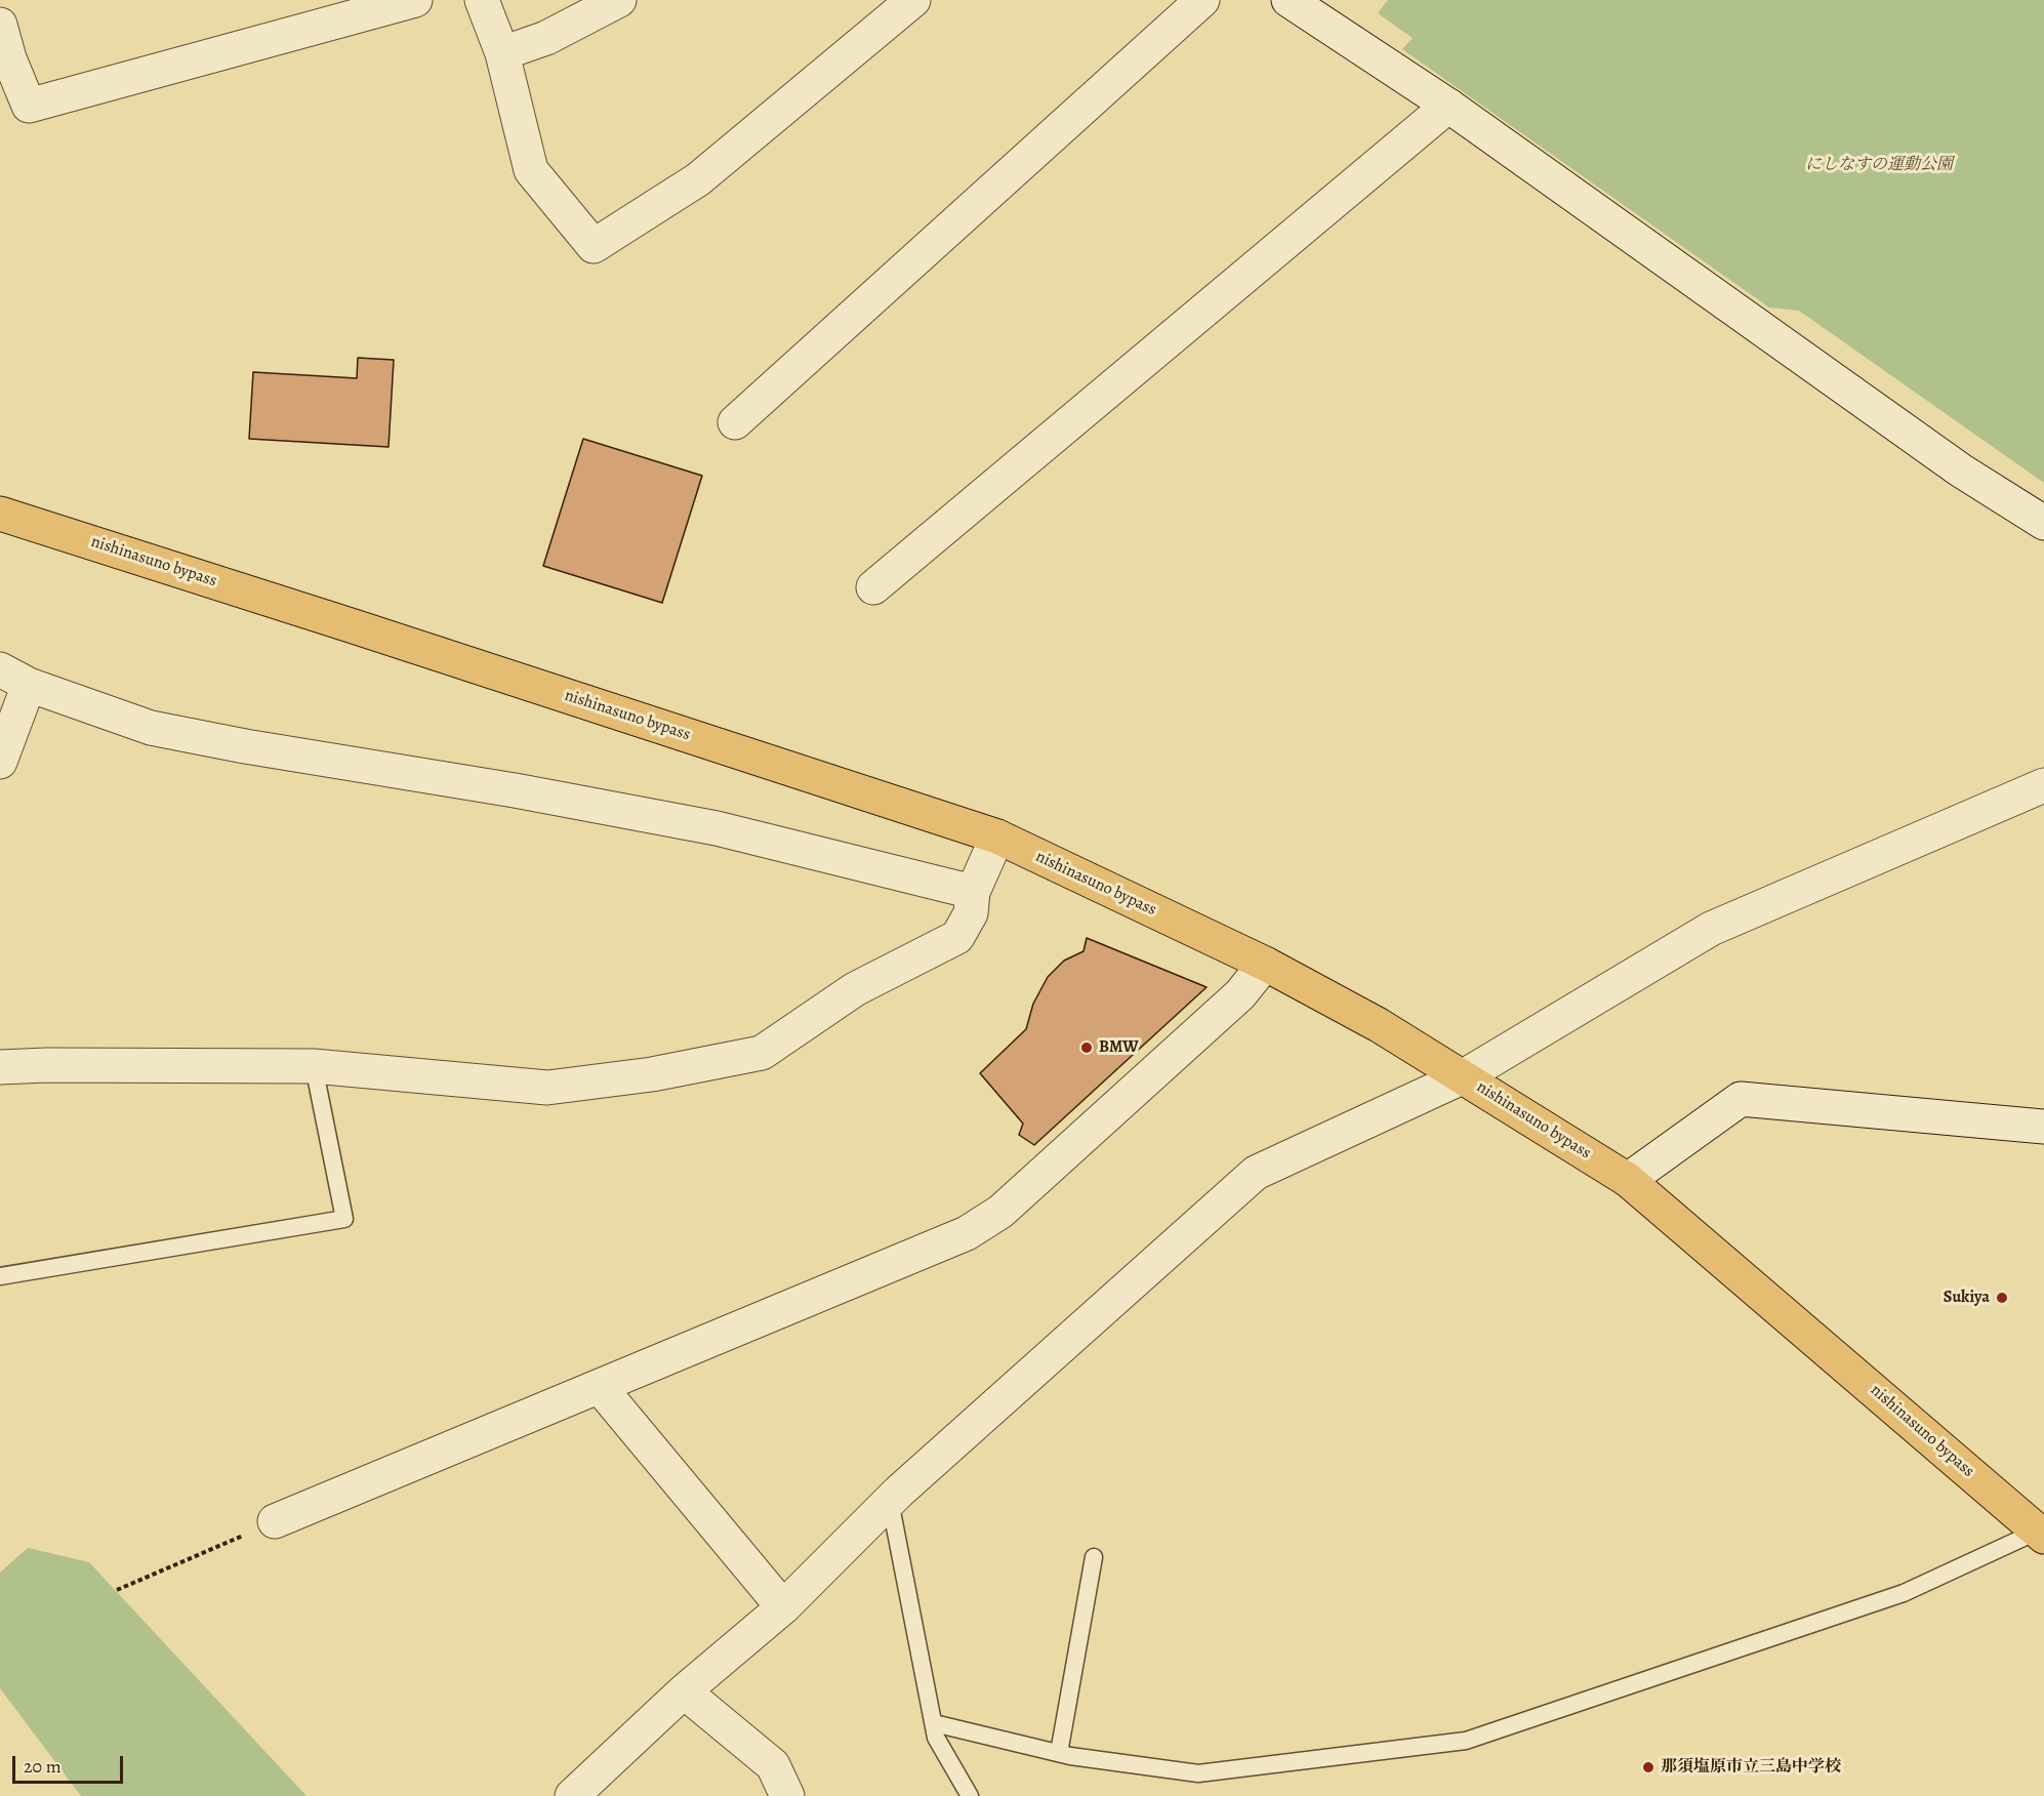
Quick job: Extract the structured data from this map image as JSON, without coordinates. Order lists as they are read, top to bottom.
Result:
{
  "streets": {
    "highway": ["nishinasuno bypass"]
  },
  "parks": ["にしなすの運動公園"],
  "places": ["BMW", "Sukiya", "那須塩原市立三島中学校"],
  "scale_bar": "20 m"
}
